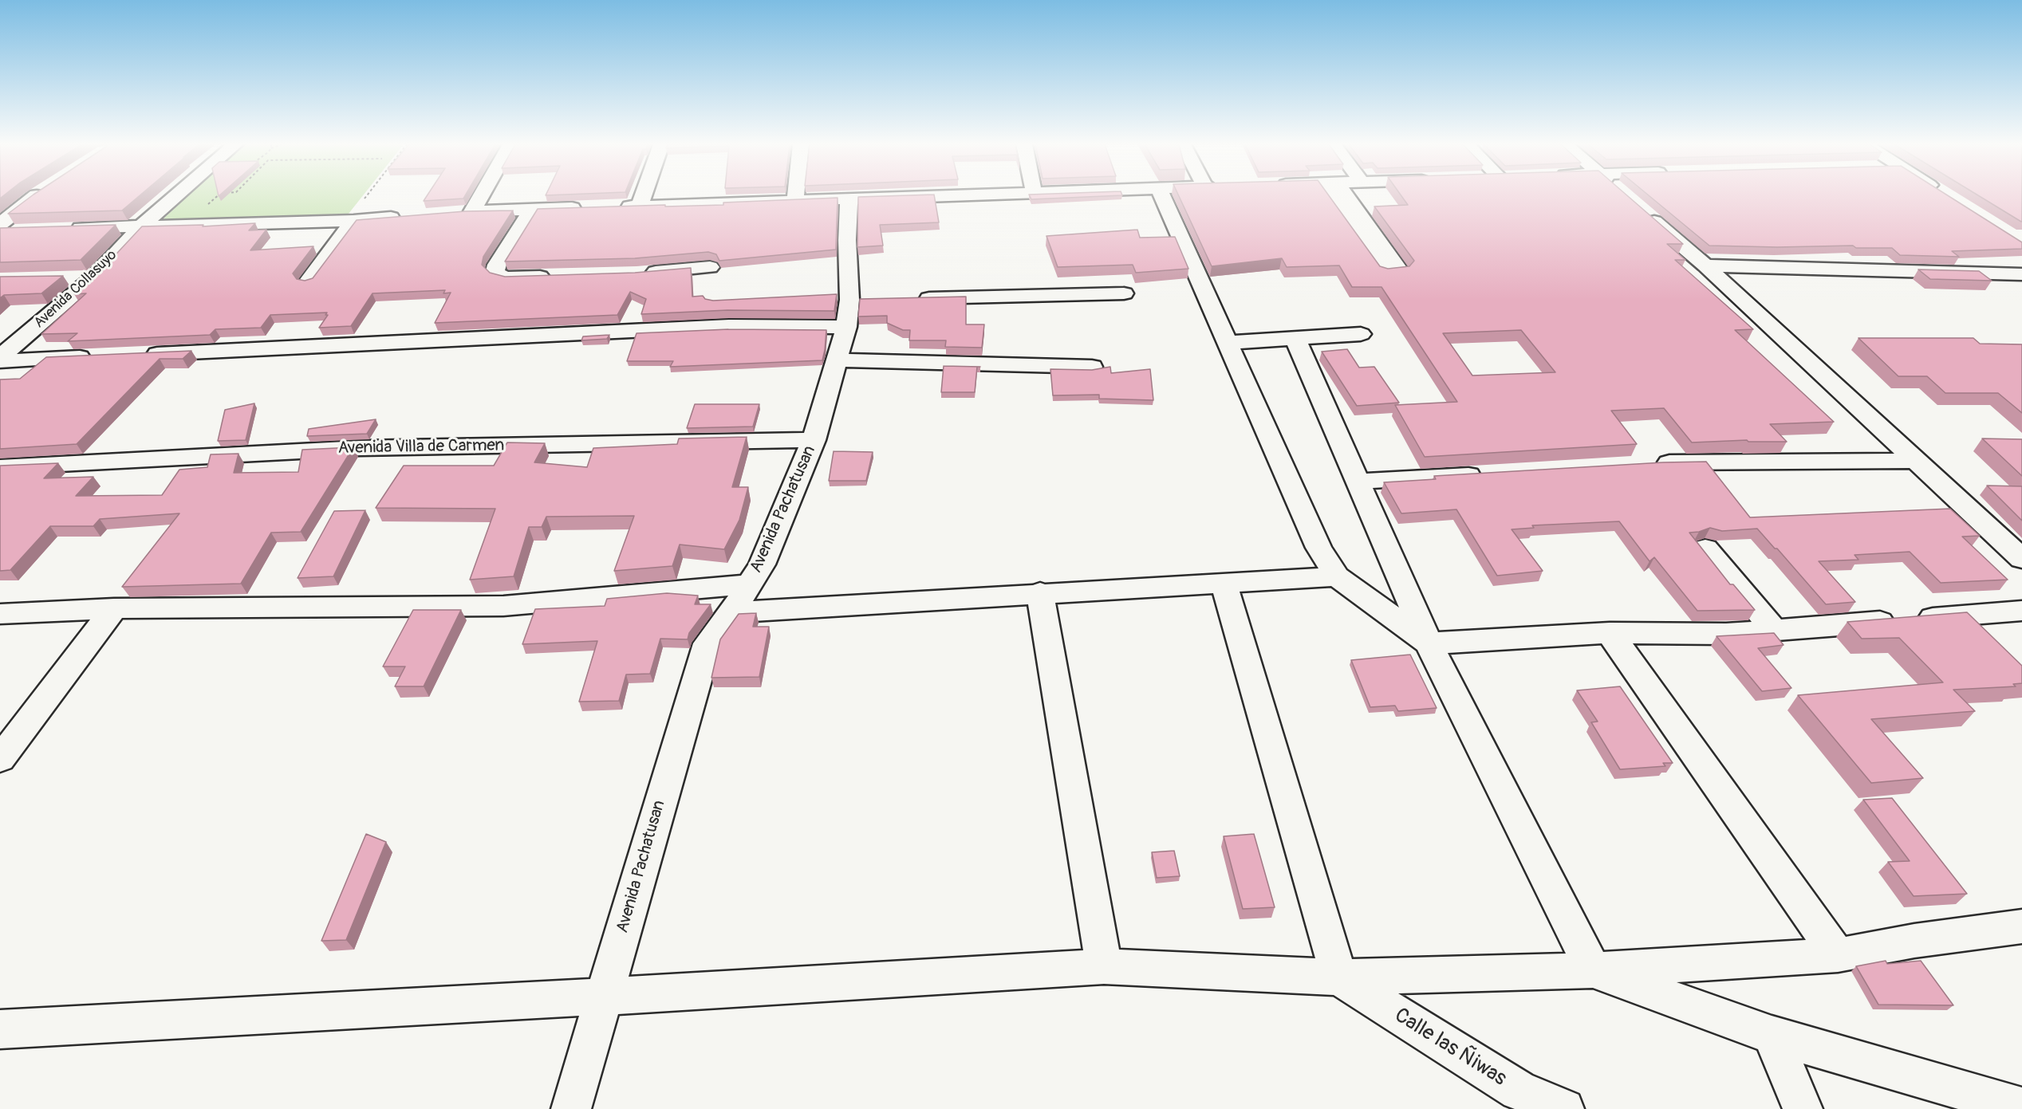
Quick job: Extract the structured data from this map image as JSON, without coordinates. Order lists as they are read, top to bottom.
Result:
{
  "streets": {
    "street": [
      "Avenida Collasuyo",
      "Avenida Villa de Carmen",
      "Avenida Pachatusan",
      "Calle las Ñiwas"
    ]
  },
  "crossings": [
    ["Avenida Villa de Carmen", "Avenida Pachatusan"]
  ]
}
